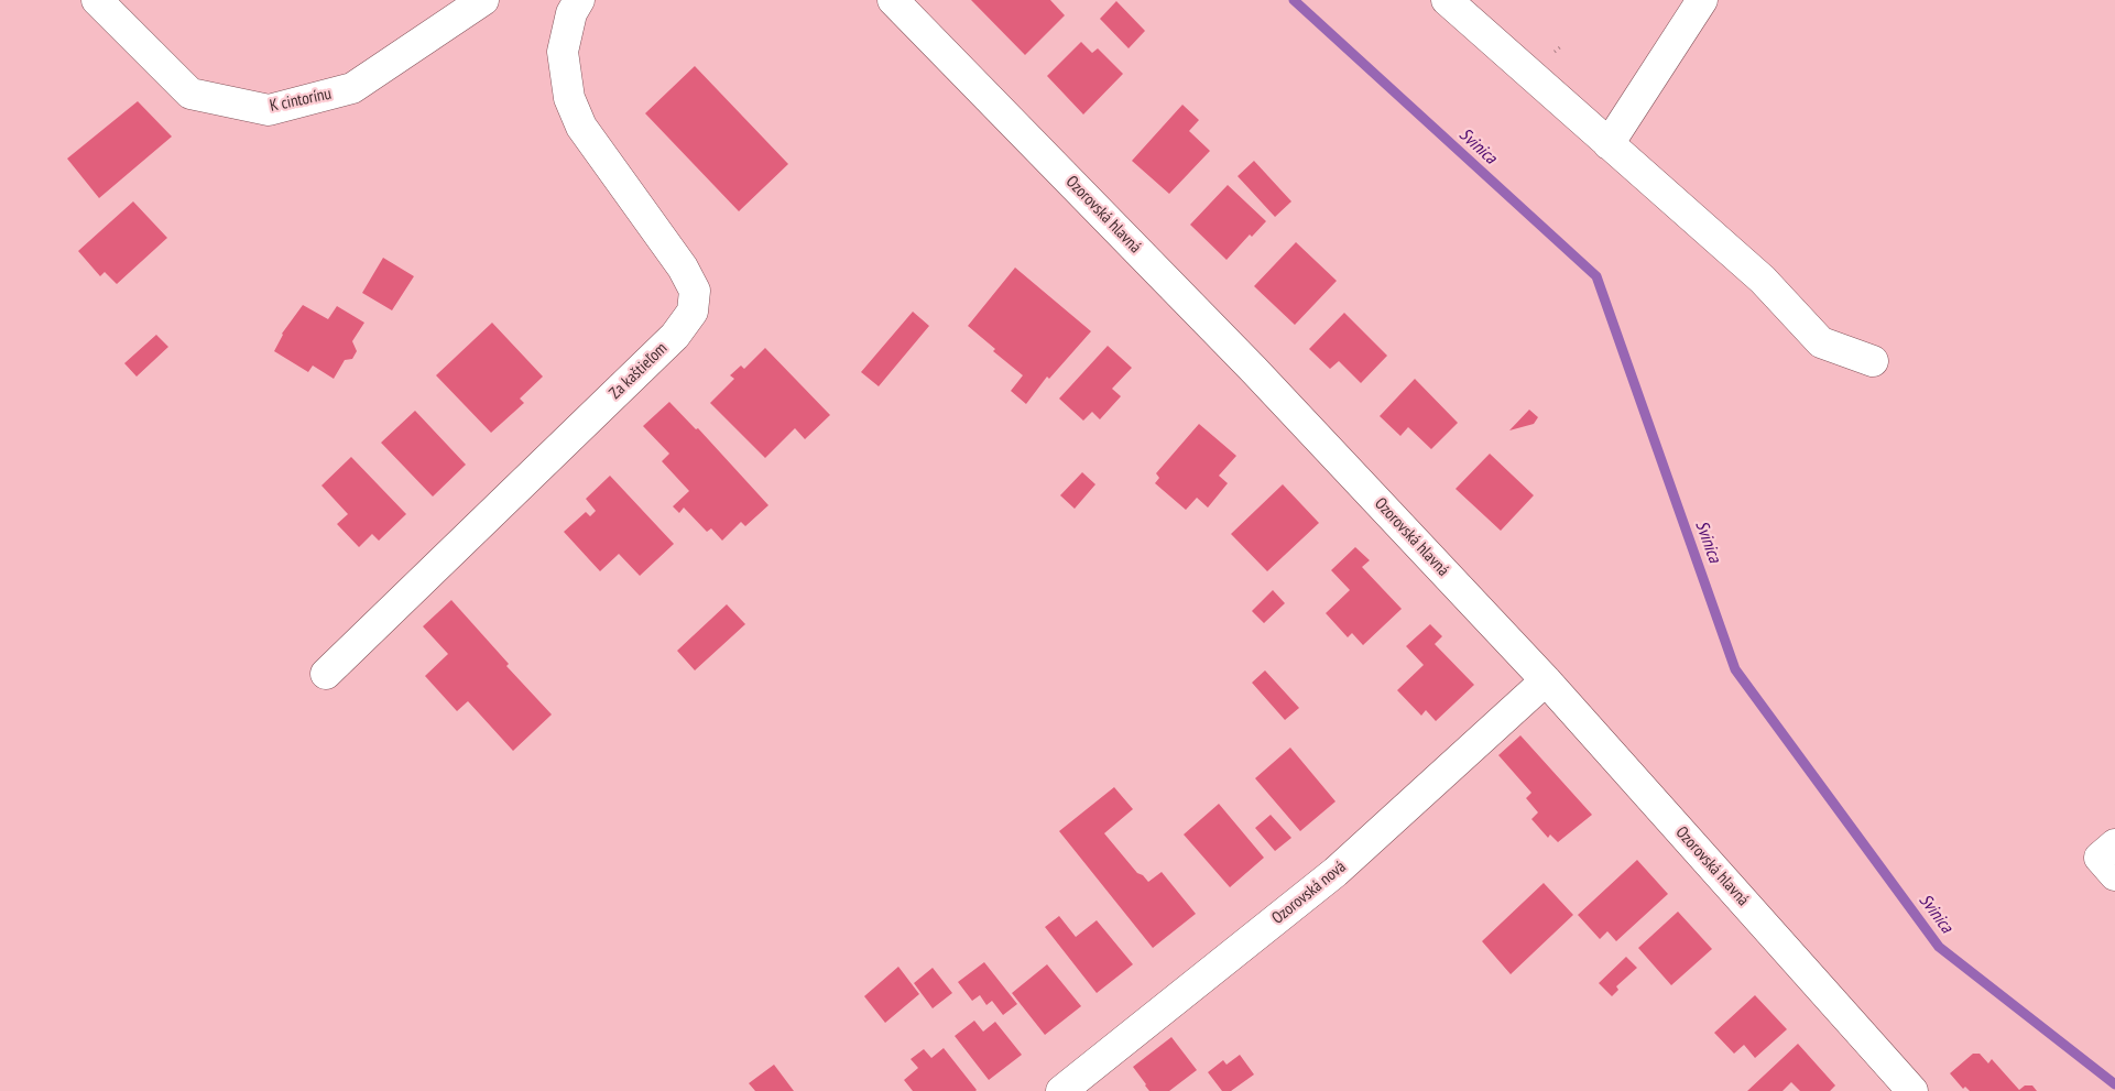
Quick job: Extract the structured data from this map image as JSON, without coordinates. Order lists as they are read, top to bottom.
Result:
{
  "streets": {
    "street": [
      "K cintorínu",
      "Ozorovská hlavná",
      "Za kaštieľom",
      "Ozorovská nová"
    ]
  },
  "crossings": [
    ["Ozorovská hlavná", "Ozorovská nová"]
  ],
  "water": ["Svinica"]
}
